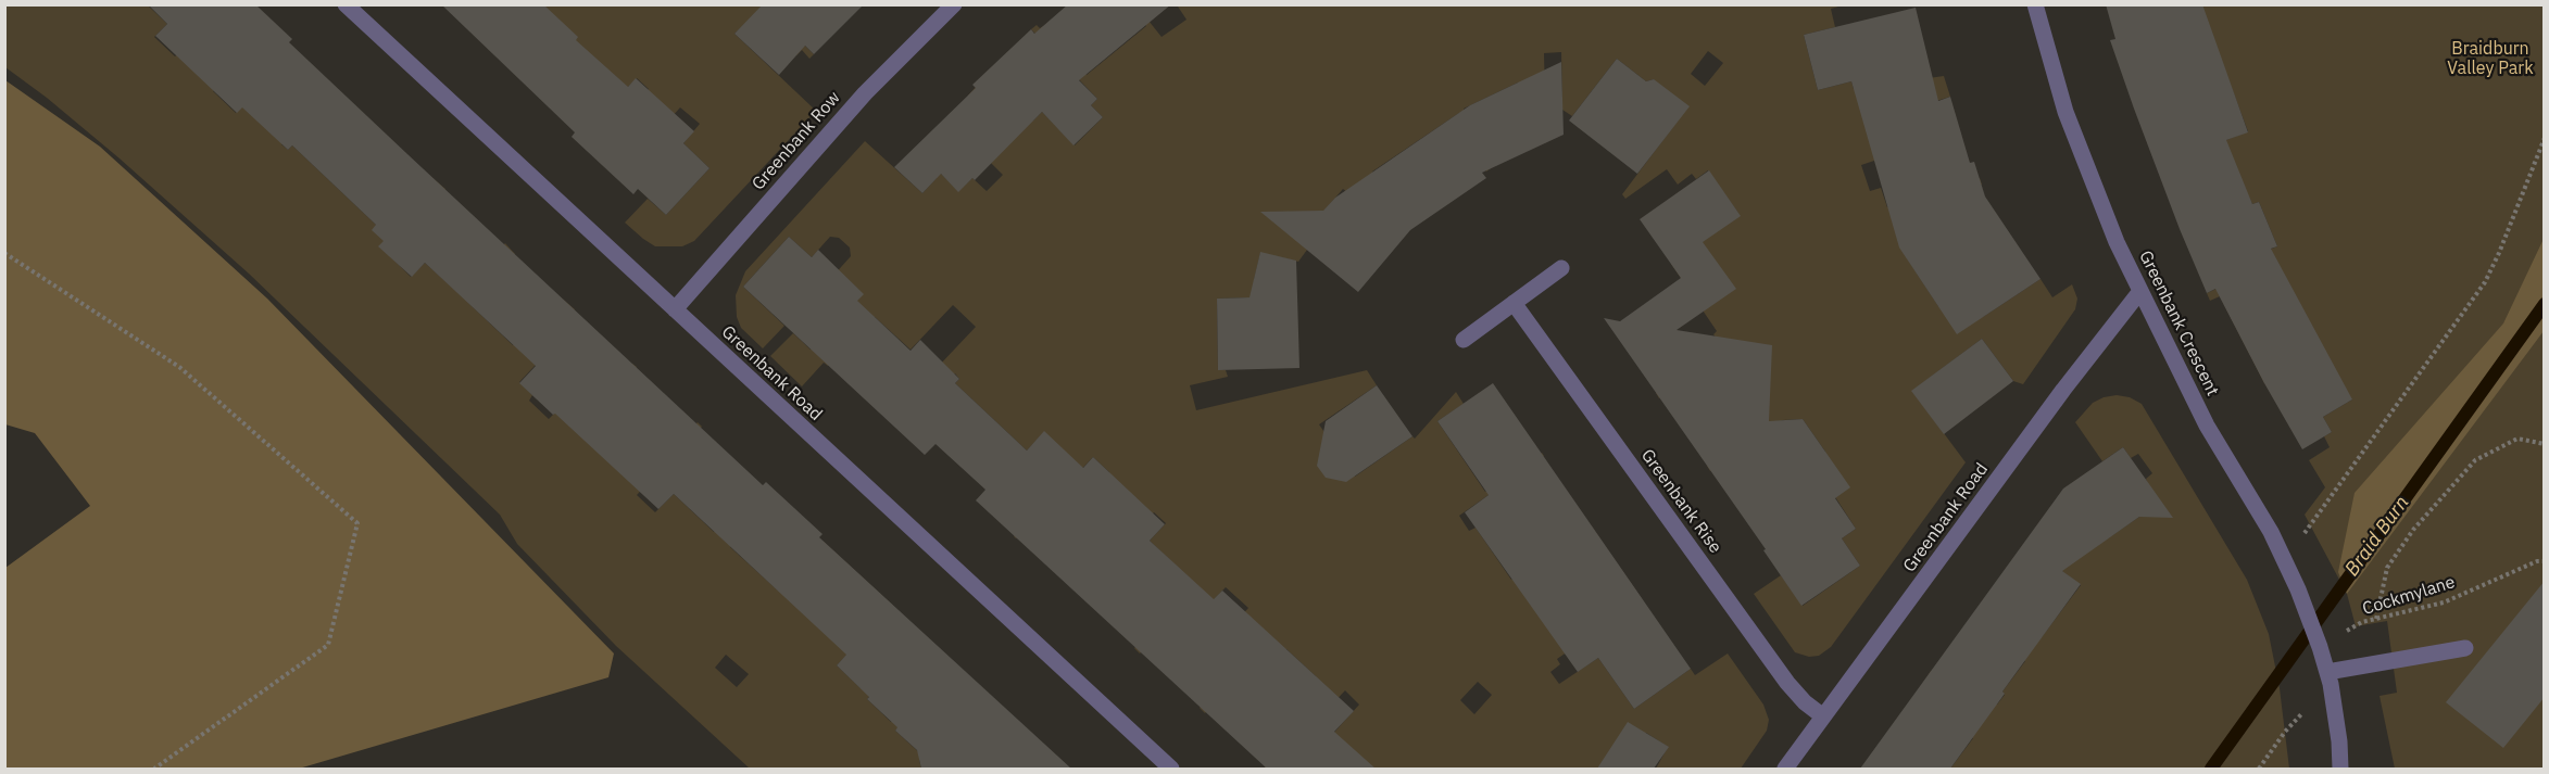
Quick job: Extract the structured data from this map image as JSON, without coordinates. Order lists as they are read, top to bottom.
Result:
{
  "streets": {
    "street": [
      "Greenbank Row",
      "Greenbank Crescent",
      "Greenbank Road",
      "Greenbank Rise"
    ],
    "path": ["Cockmylane"]
  },
  "crossings": [
    ["Greenbank Row", "Greenbank Road"],
    ["Greenbank Crescent", "Greenbank Road"],
    ["Greenbank Crescent", "Cockmylane"],
    ["Greenbank Road", "Greenbank Rise"]
  ],
  "water": ["Braid Burn"],
  "parks": ["Braidburn Valley Park"]
}
